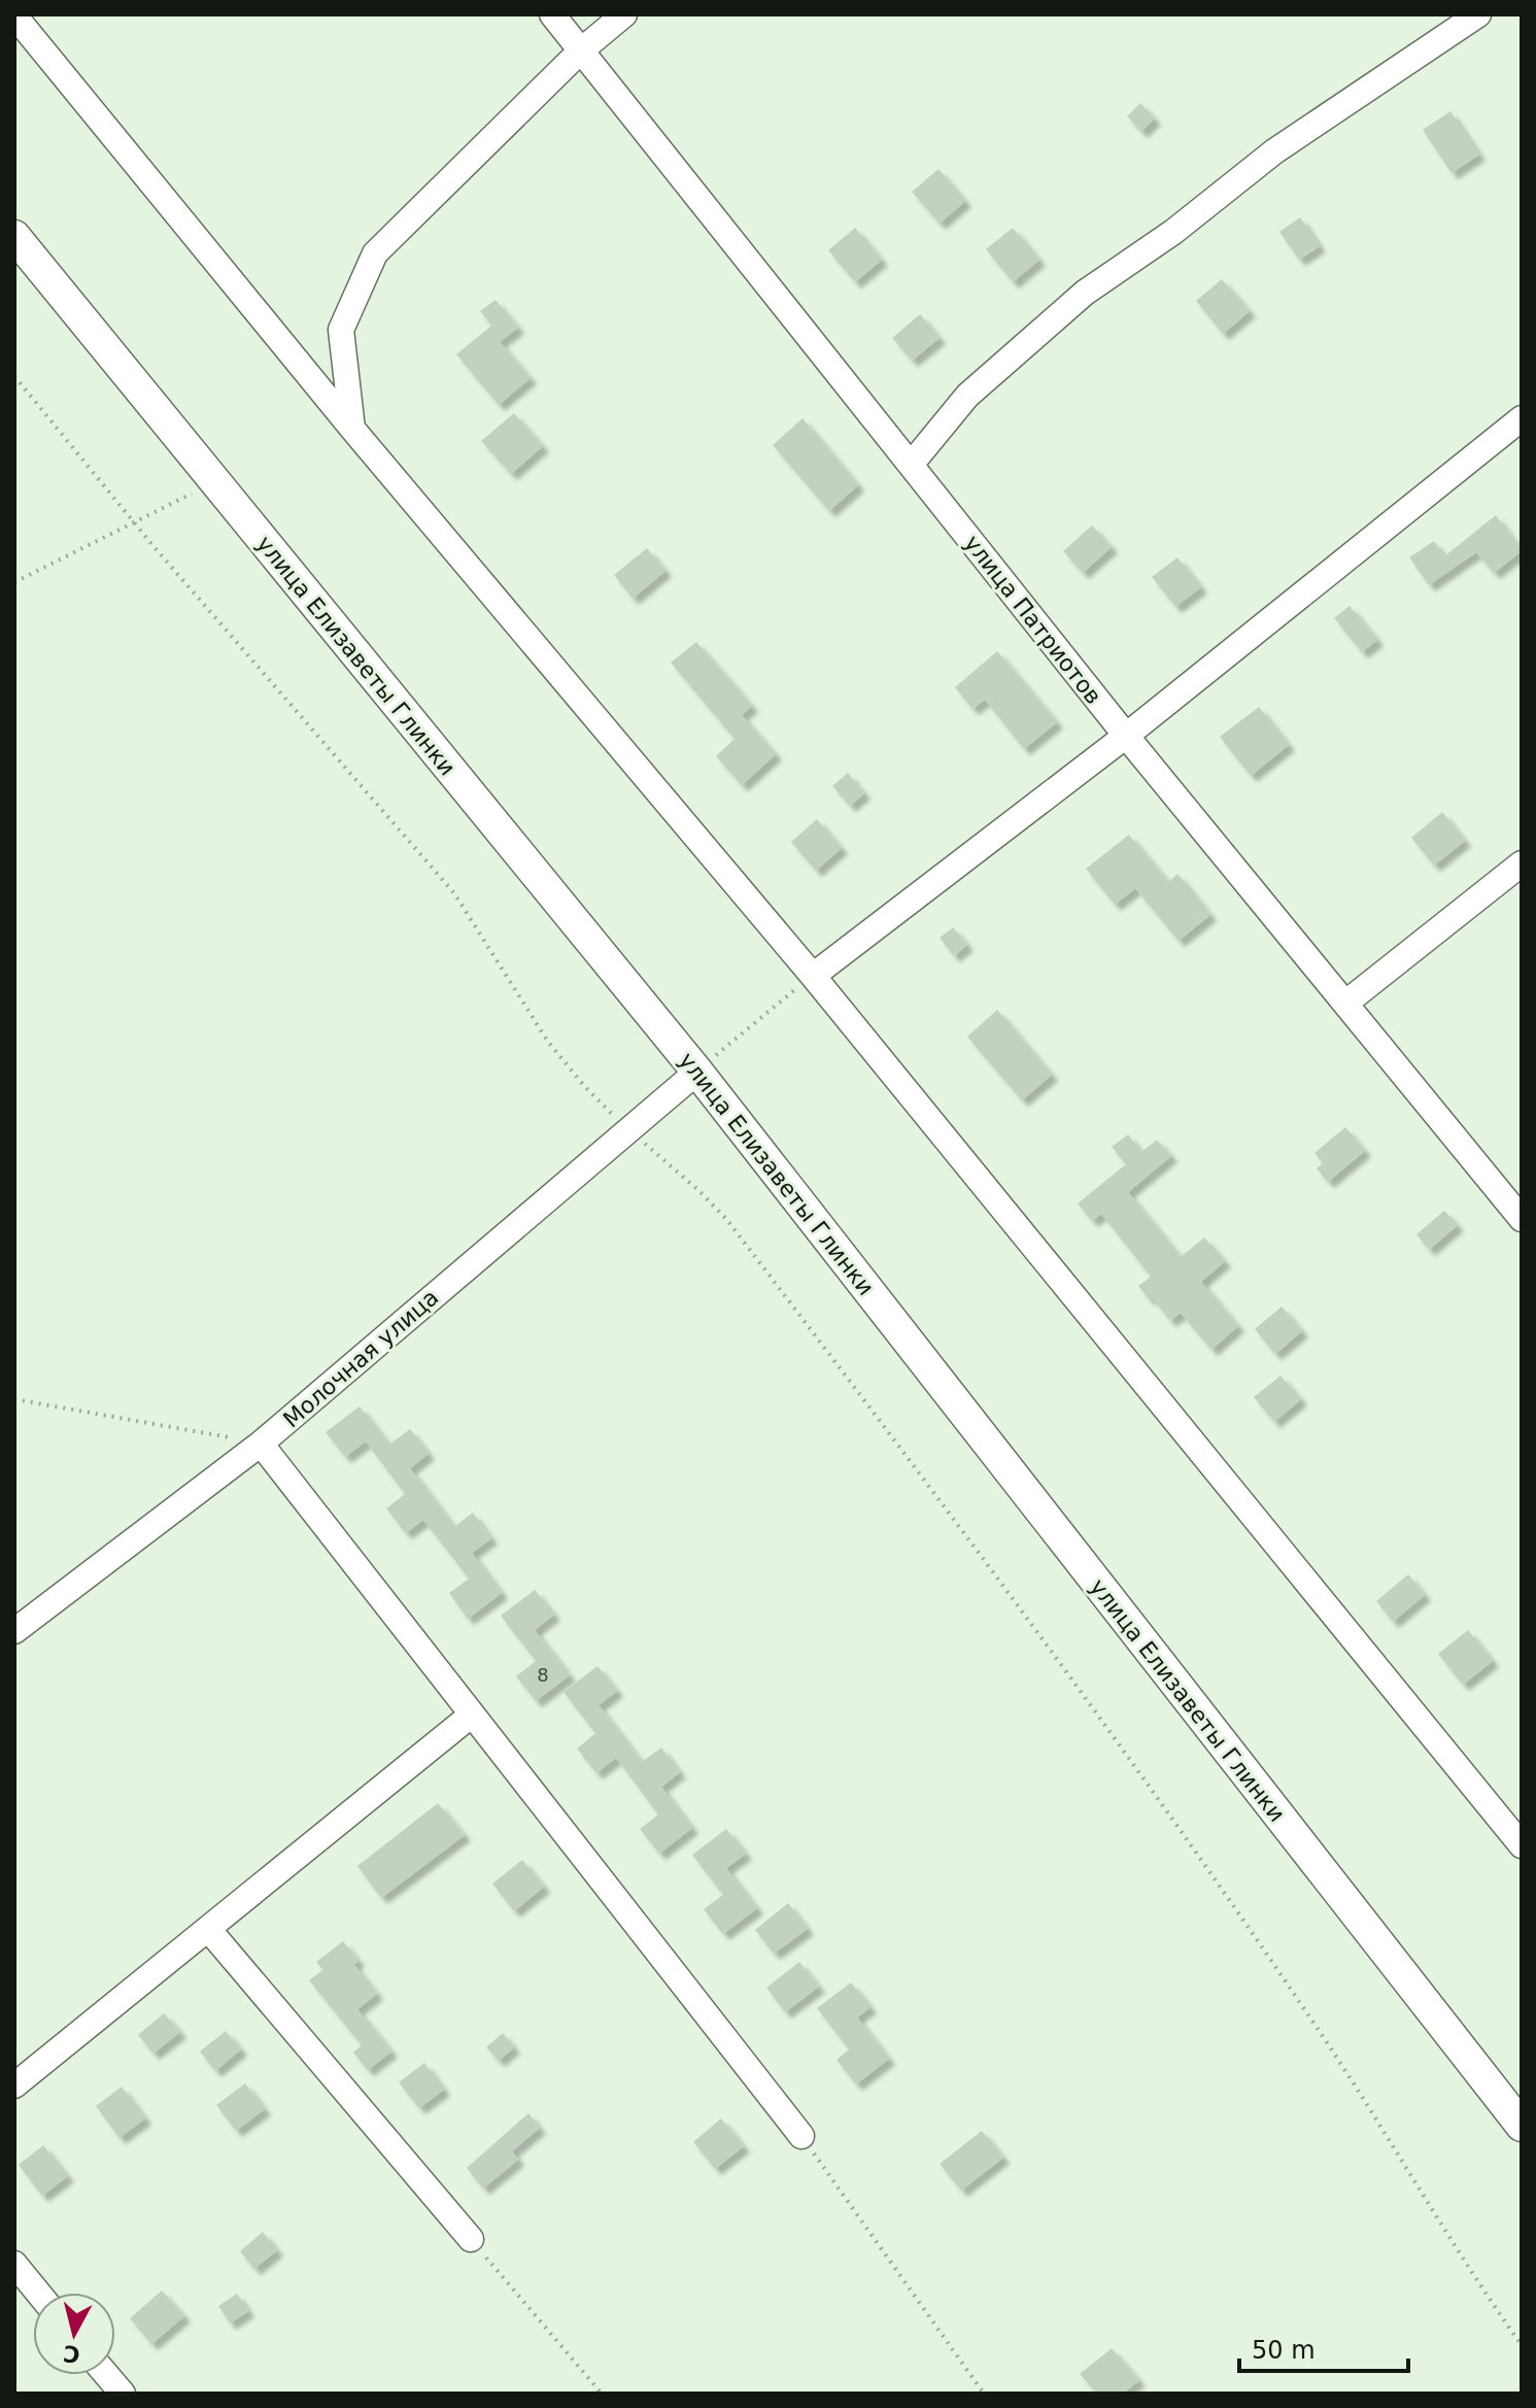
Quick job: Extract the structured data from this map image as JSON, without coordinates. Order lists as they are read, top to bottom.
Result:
{
  "streets": {
    "street": ["улица Патриотов", "улица Елизаветы Глинки", "Молочная улица"]
  },
  "crossings": [
    ["улица Елизаветы Глинки", "Молочная улица"]
  ],
  "house_numbers": ["8"],
  "scale_bar": "50 m",
  "north": "bottom"
}
